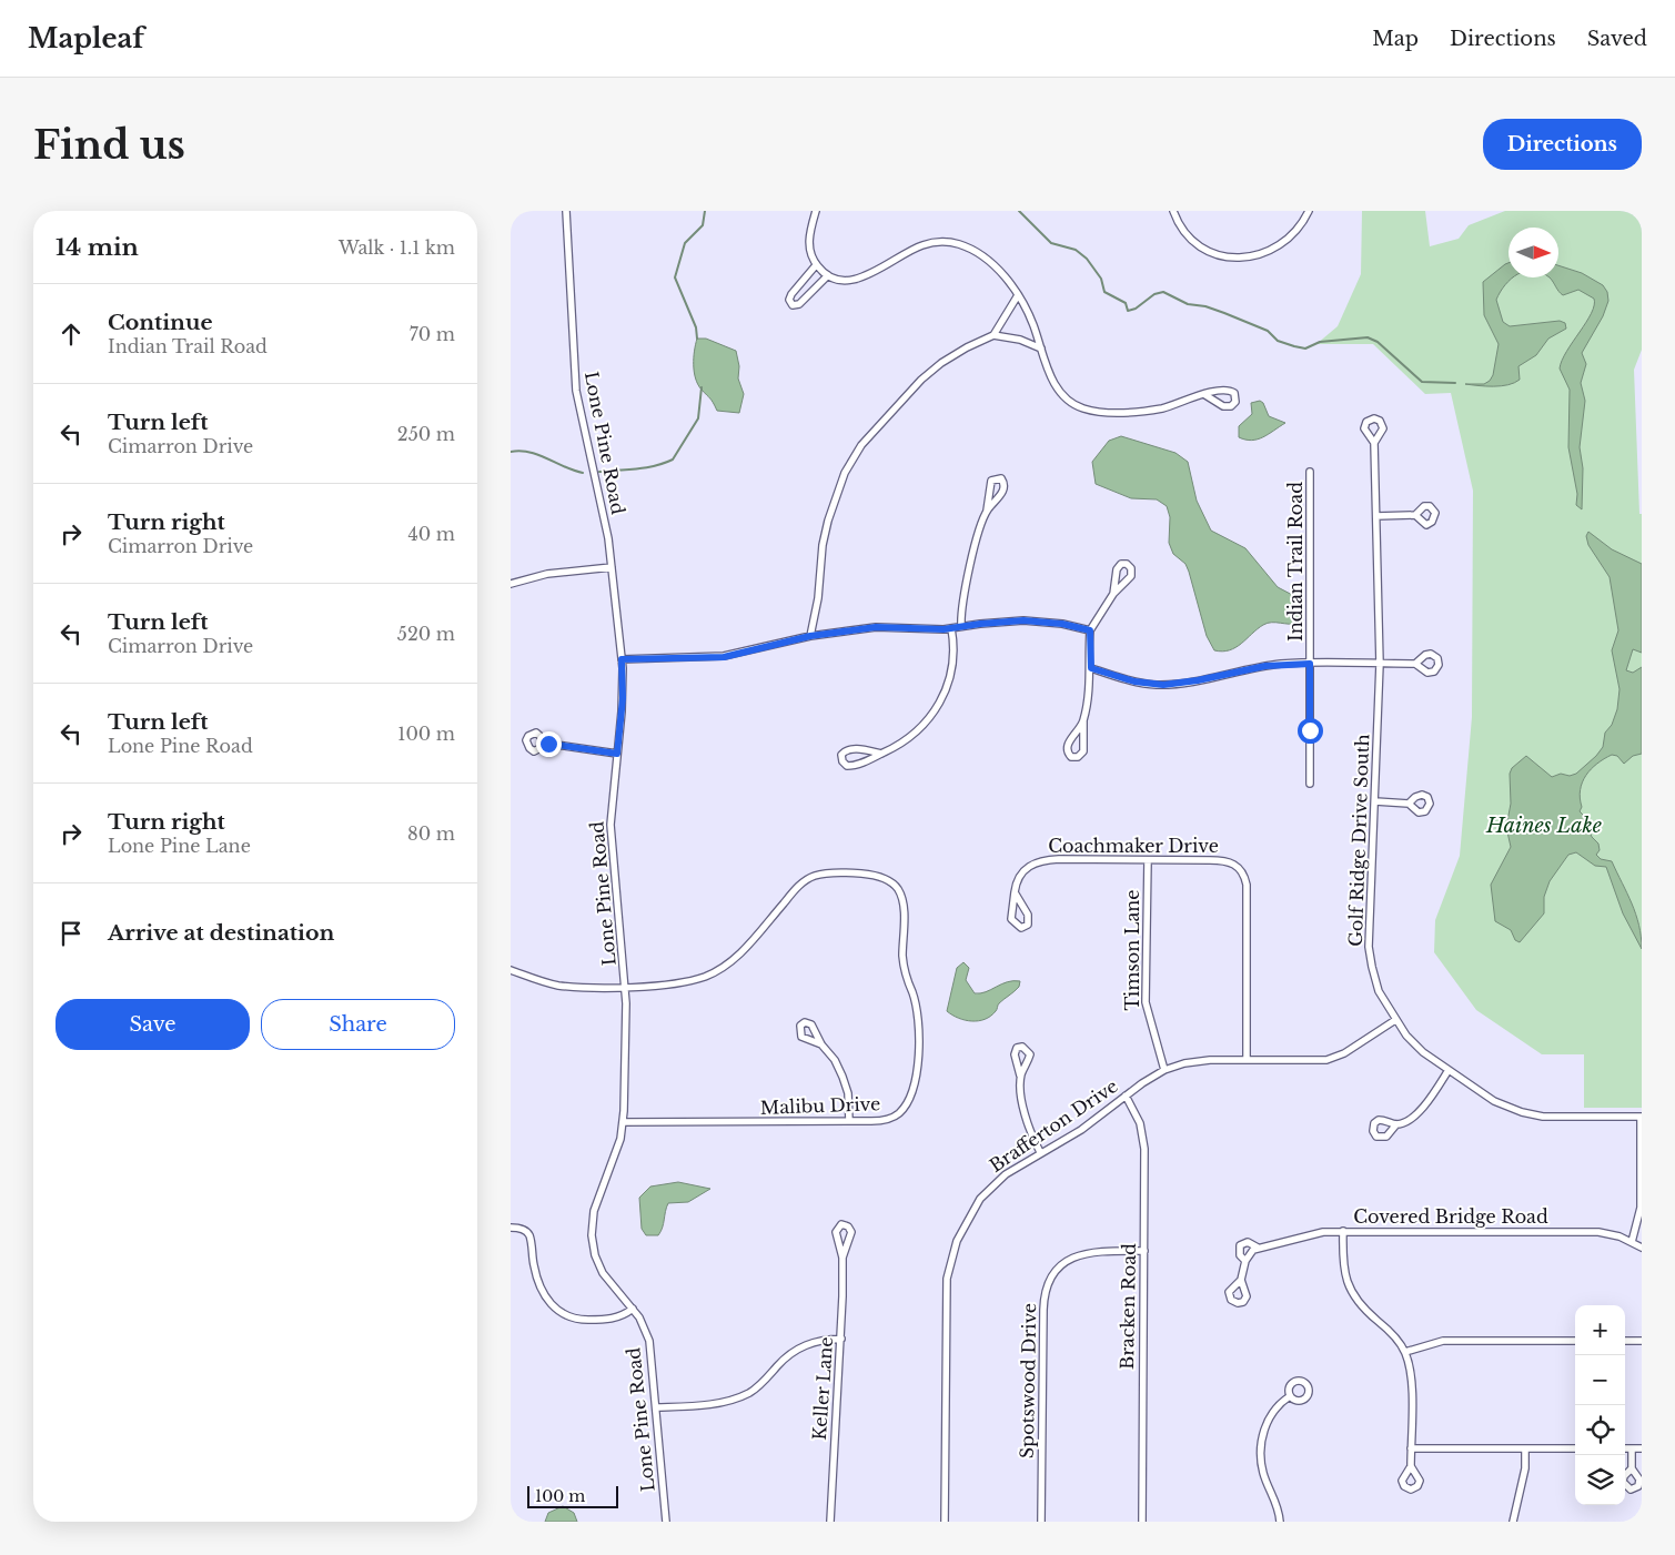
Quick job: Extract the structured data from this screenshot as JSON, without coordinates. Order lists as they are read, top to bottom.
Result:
{
  "streets": {
    "street": [
      "Lone Pine Road",
      "Indian Trail Road",
      "Golf Ridge Drive South",
      "Coachmaker Drive",
      "Timson Lane",
      "Malibu Drive",
      "Brafferton Drive",
      "Covered Bridge Road",
      "Bracken Road",
      "Spotswood Drive",
      "Keller Lane"
    ]
  },
  "crossings": [
    ["Lone Pine Road", "Malibu Drive"],
    ["Golf Ridge Drive South", "Brafferton Drive"],
    ["Coachmaker Drive", "Timson Lane"],
    ["Coachmaker Drive", "Brafferton Drive"],
    ["Timson Lane", "Brafferton Drive"],
    ["Brafferton Drive", "Bracken Road"],
    ["Bracken Road", "Spotswood Drive"]
  ],
  "water": ["Haines Lake"],
  "scale_bar": "100 m",
  "north": "right",
  "page": {
    "header": "Mapleaf",
    "nav": ["Map", "Directions", "Saved"],
    "buttons": [
      "Directions",
      ["Save", "Share"]
    ],
    "title": "Find us",
    "heading": ["14 min", "Walk · 1.1 km"],
    "list": [
      ["Continue", "Indian Trail Road", "70 m"],
      ["Turn left", "Cimarron Drive", "250 m"],
      ["Turn right", "Cimarron Drive", "40 m"],
      ["Turn left", "Cimarron Drive", "520 m"],
      ["Turn left", "Lone Pine Road", "100 m"],
      ["Turn right", "Lone Pine Lane", "80 m"],
      "Arrive at destination"
    ],
    "map_buttons": ["+", "−"],
    "scale": "100 m"
  }
}
